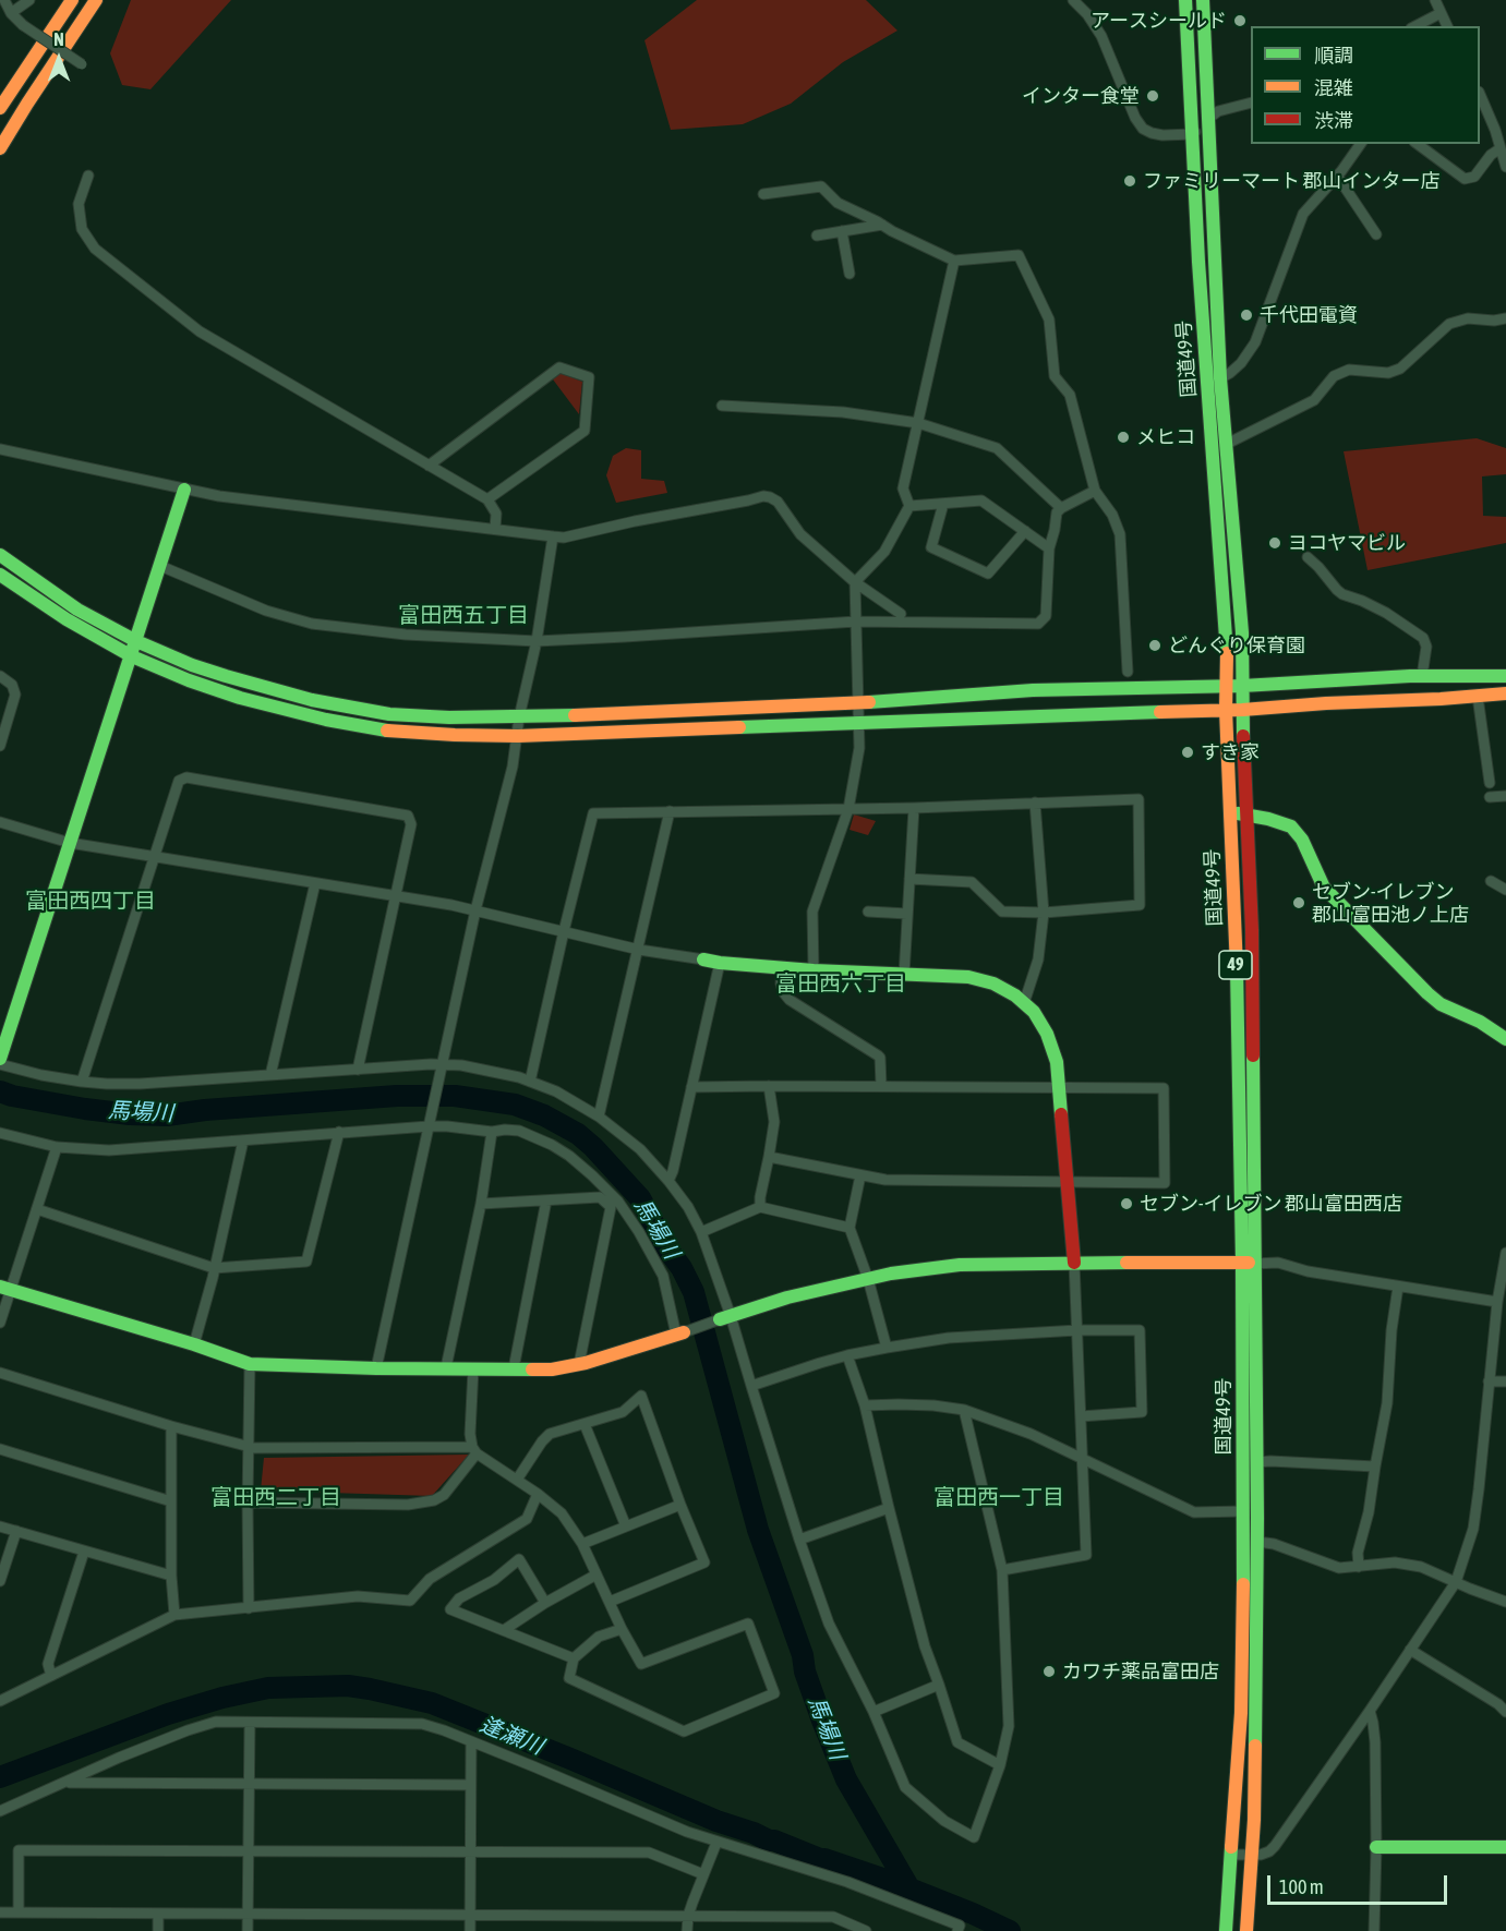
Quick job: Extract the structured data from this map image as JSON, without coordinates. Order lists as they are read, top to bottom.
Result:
{
  "streets": {
    "main road": ["国道49号", "49"]
  },
  "districts": [
    "富田西五丁目",
    "富田西四丁目",
    "富田西六丁目",
    "富田西二丁目",
    "富田西一丁目"
  ],
  "water": ["馬場川", "逢瀬川"],
  "places": [
    "アースシールド",
    "インター食堂",
    "ファミリーマート 郡山インター店",
    "千代田電資",
    "メヒコ",
    "ヨコヤマビル",
    "どんぐり保育園",
    "すき家",
    "セブン-イレブン 郡山富田池ノ上店",
    "セブン-イレブン 郡山富田西店",
    "カワチ薬品富田店"
  ],
  "legend": ["順調", "混雑", "渋滞"],
  "scale_bar": "100 m",
  "north": "top"
}
